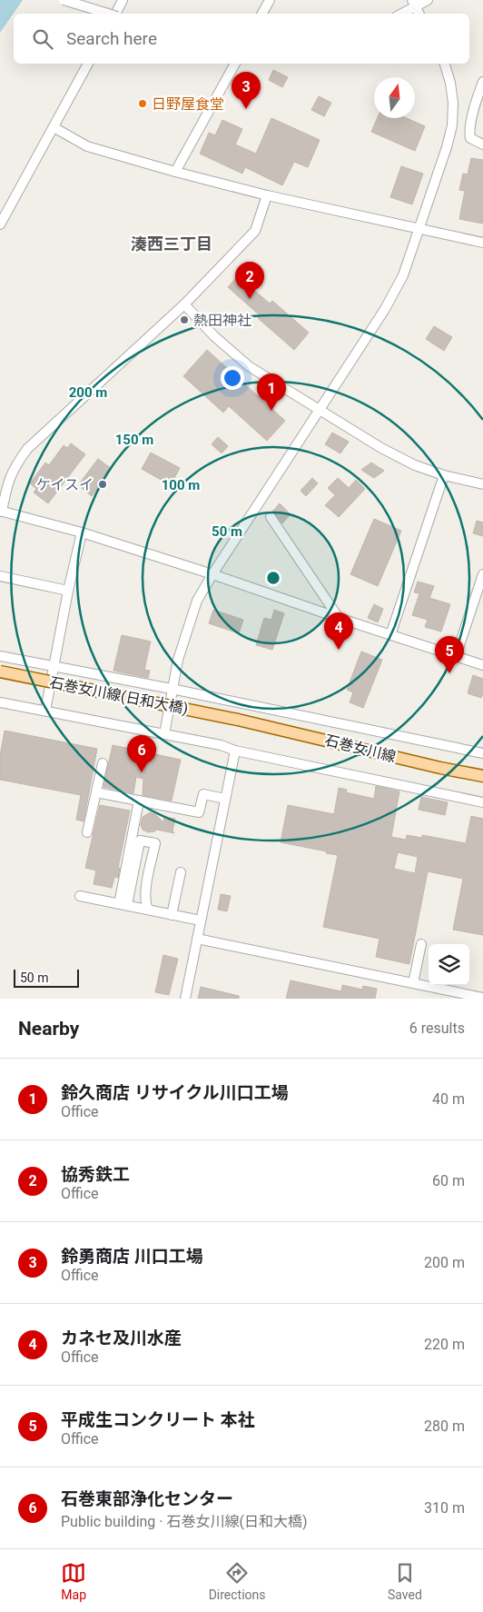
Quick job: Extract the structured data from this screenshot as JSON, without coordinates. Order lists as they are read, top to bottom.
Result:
{
  "streets": {
    "main road": ["石巻女川線(日和大橋)", "石巻女川線"]
  },
  "crossings": [
    ["石巻女川線(日和大橋)", "石巻女川線"]
  ],
  "districts": ["湊西三丁目"],
  "places": ["日野屋食堂", "熱田神社", "ケイスイ"],
  "scale_bar": "50 m",
  "north": "top",
  "page": {
    "search": "Search here",
    "pins": [
      "3",
      "2",
      "1",
      "4",
      "5",
      "6"
    ],
    "scale": "50 m",
    "heading": ["Nearby", "6 results"],
    "list": [
      {
        "mark": "1",
        "name": "鈴久商店 リサイクル川口工場",
        "note": "Office",
        "value": "40 m"
      },
      {
        "mark": "2",
        "name": "協秀鉄工",
        "note": "Office",
        "value": "60 m"
      },
      {
        "mark": "3",
        "name": "鈴勇商店 川口工場",
        "note": "Office",
        "value": "200 m"
      },
      {
        "mark": "4",
        "name": "カネセ及川水産",
        "note": "Office",
        "value": "220 m"
      },
      {
        "mark": "5",
        "name": "平成生コンクリート 本社",
        "note": "Office",
        "value": "280 m"
      },
      {
        "mark": "6",
        "name": "石巻東部浄化センター",
        "note": "Public building · 石巻女川線(日和大橋)",
        "value": "310 m"
      }
    ],
    "nav": ["Map", "Directions", "Saved"]
  },
  "rings": [
    "200 m",
    "150 m",
    "100 m",
    "50 m"
  ]
}
